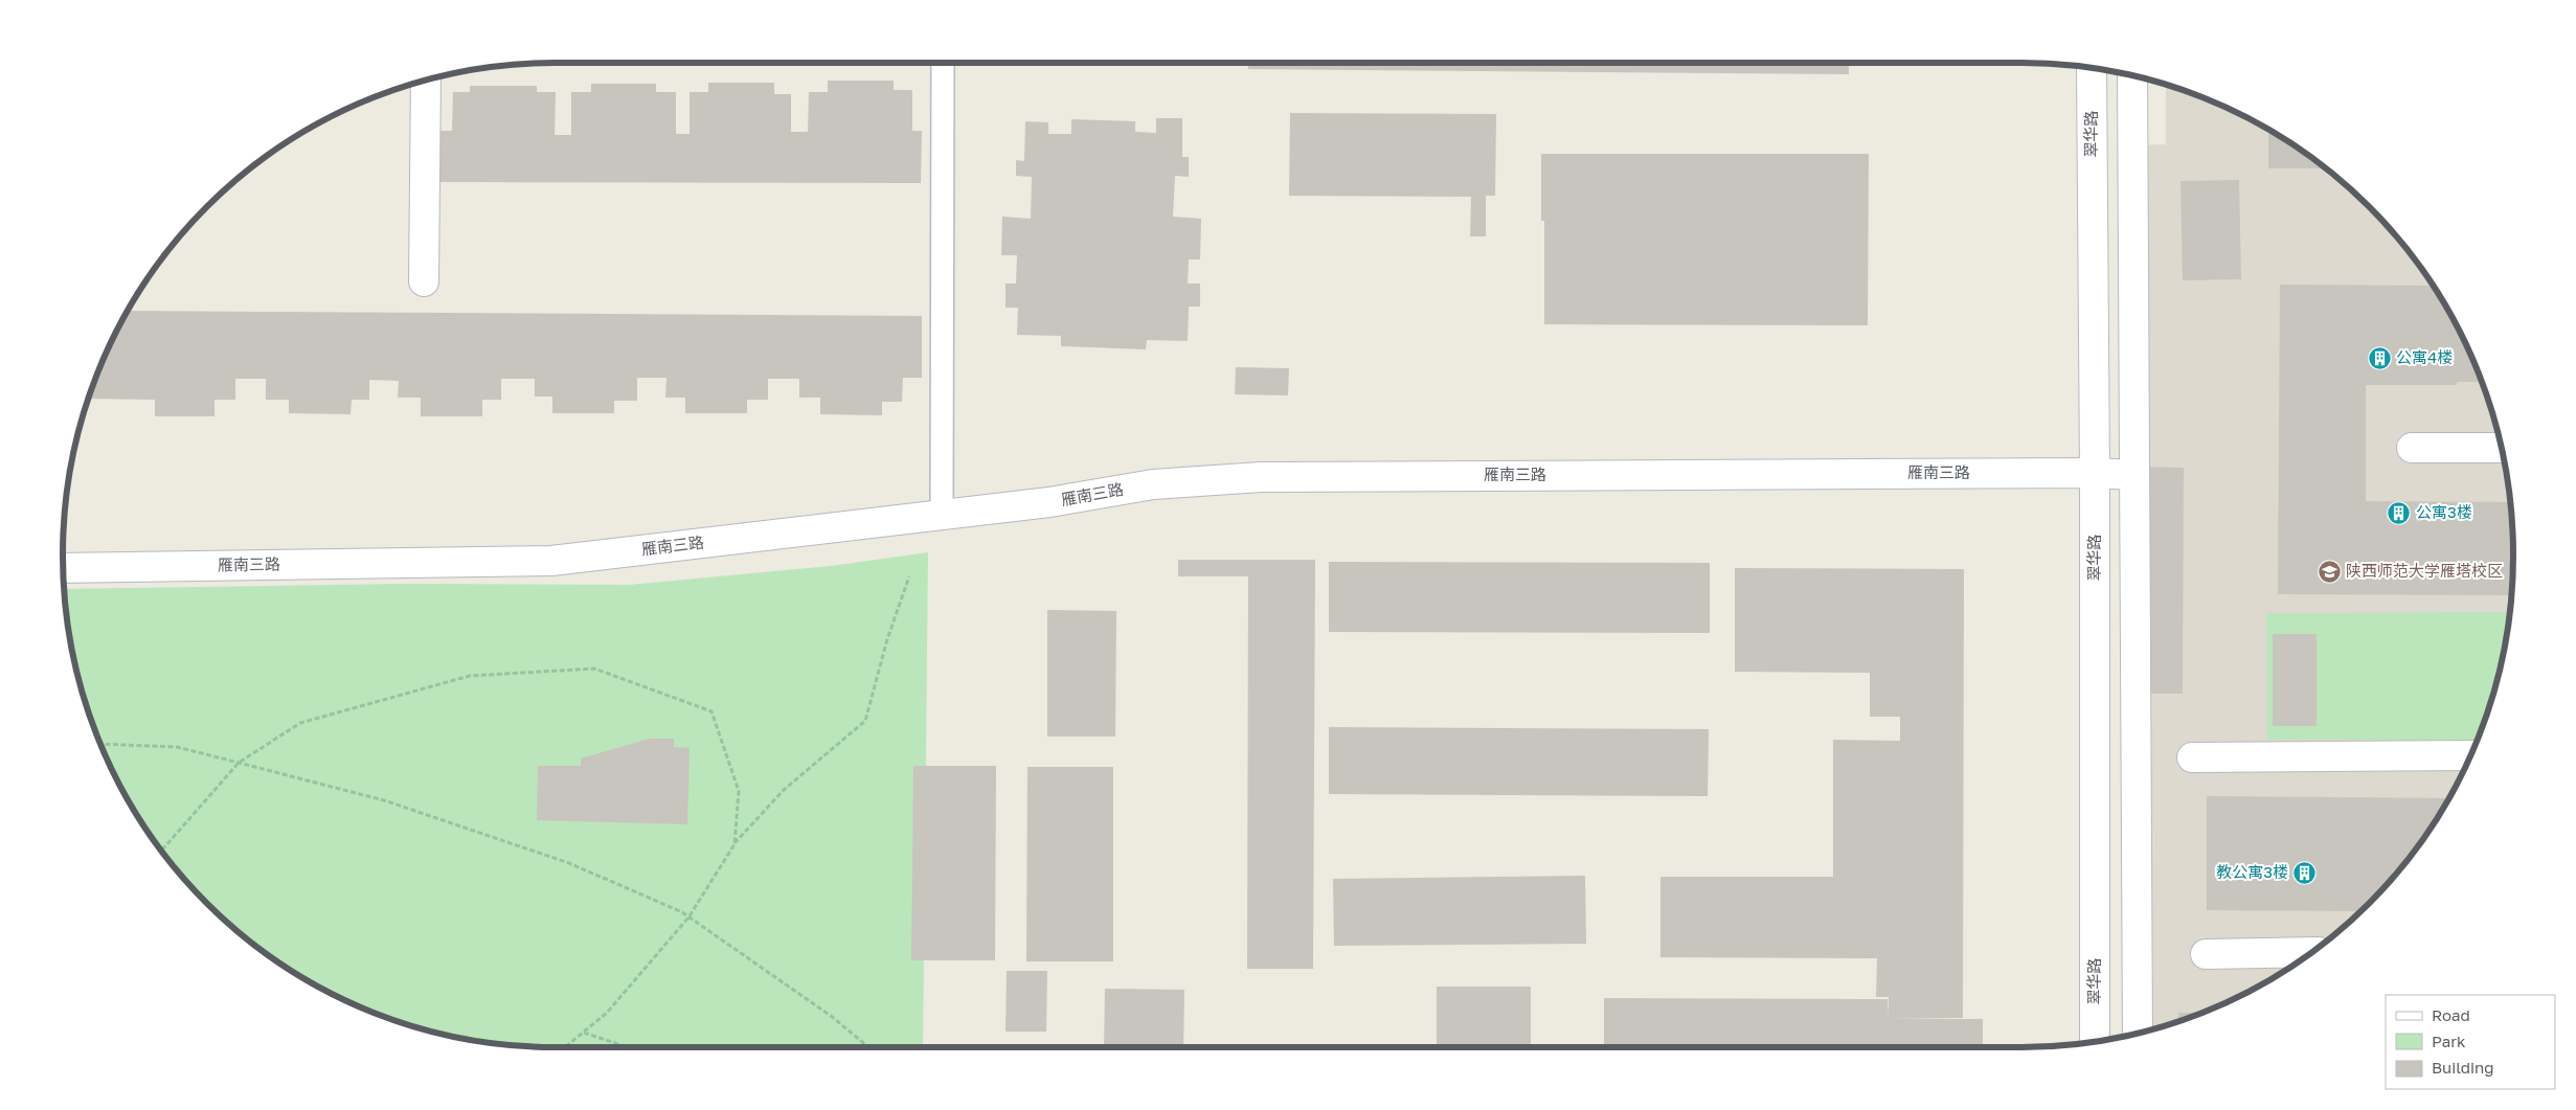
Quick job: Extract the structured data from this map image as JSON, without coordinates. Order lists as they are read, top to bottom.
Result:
{
  "streets": {
    "street": ["翠华路", "雁南三路"]
  },
  "crossings": [
    ["翠华路", "雁南三路"]
  ],
  "places": {
    "building": ["公寓4楼", "公寓3楼", "教公寓3楼"],
    "school or university": ["陕西师范大学雁塔校区"]
  },
  "legend": ["Road", "Park", "Building"]
}
